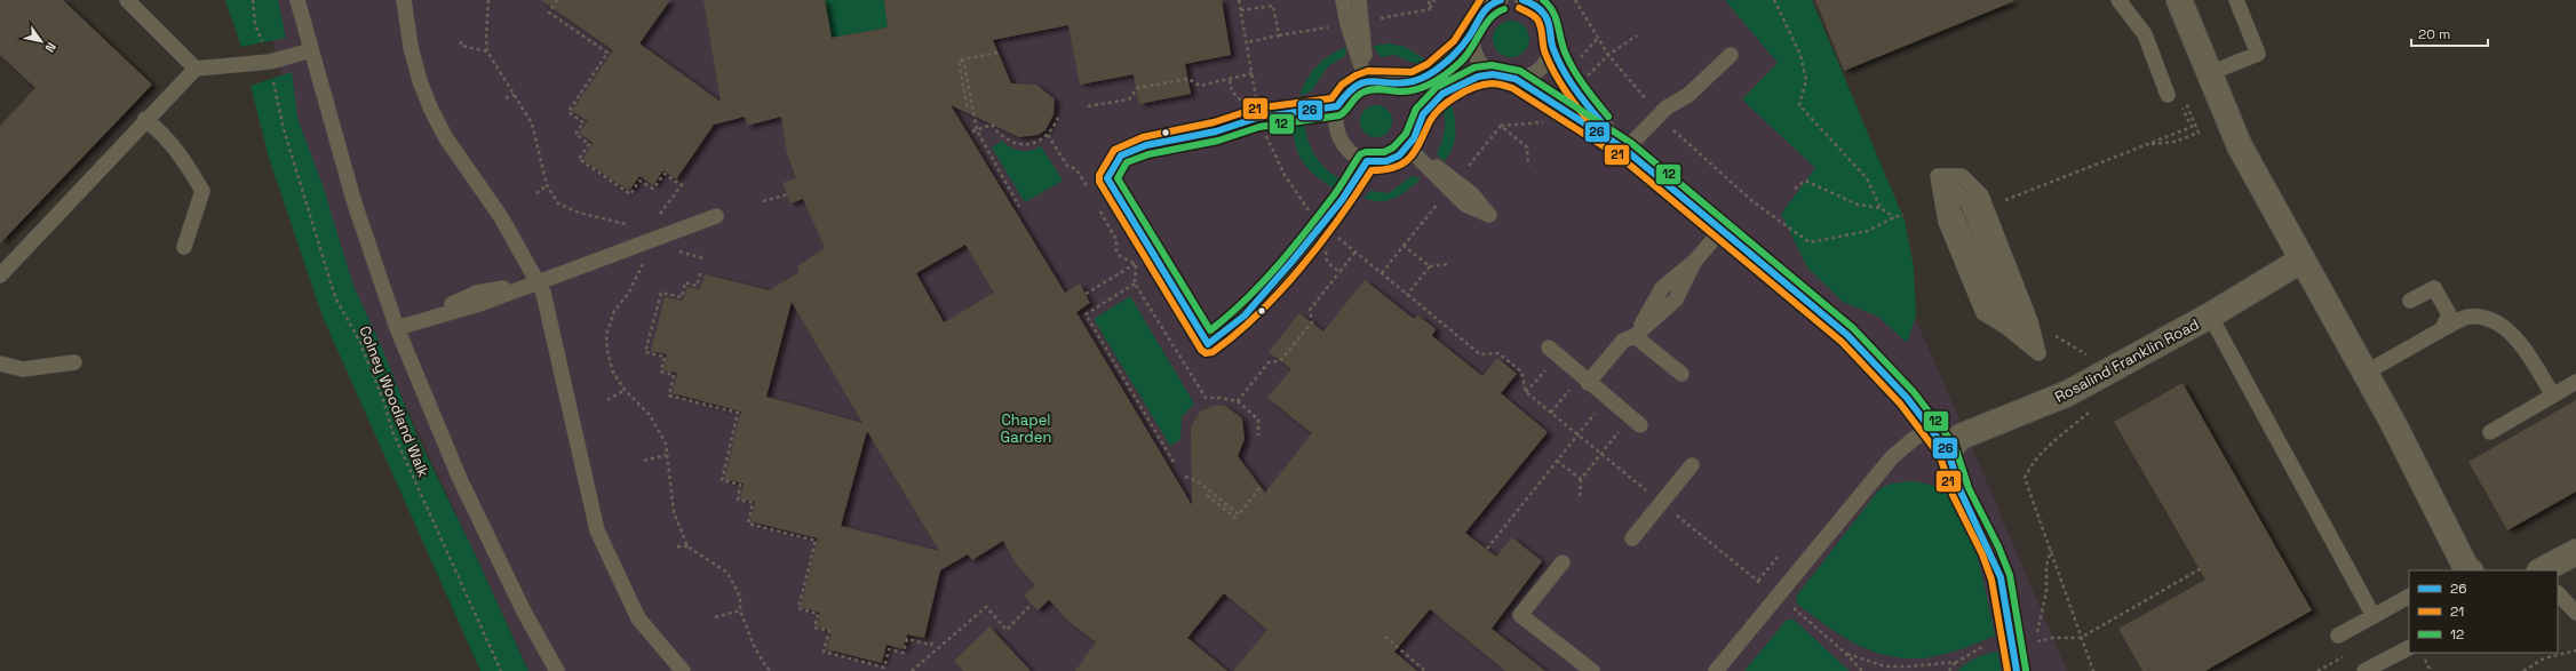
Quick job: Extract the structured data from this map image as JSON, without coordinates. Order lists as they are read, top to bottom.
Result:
{
  "streets": {
    "street": ["Rosalind Franklin Road"],
    "path": ["Colney Woodland Walk"]
  },
  "parks": ["Chapel Garden"],
  "lines": ["transit line 26", "transit line 21", "transit line 12"],
  "legend": ["26", "21", "12"],
  "scale_bar": "20 m",
  "north": "bottom right"
}
